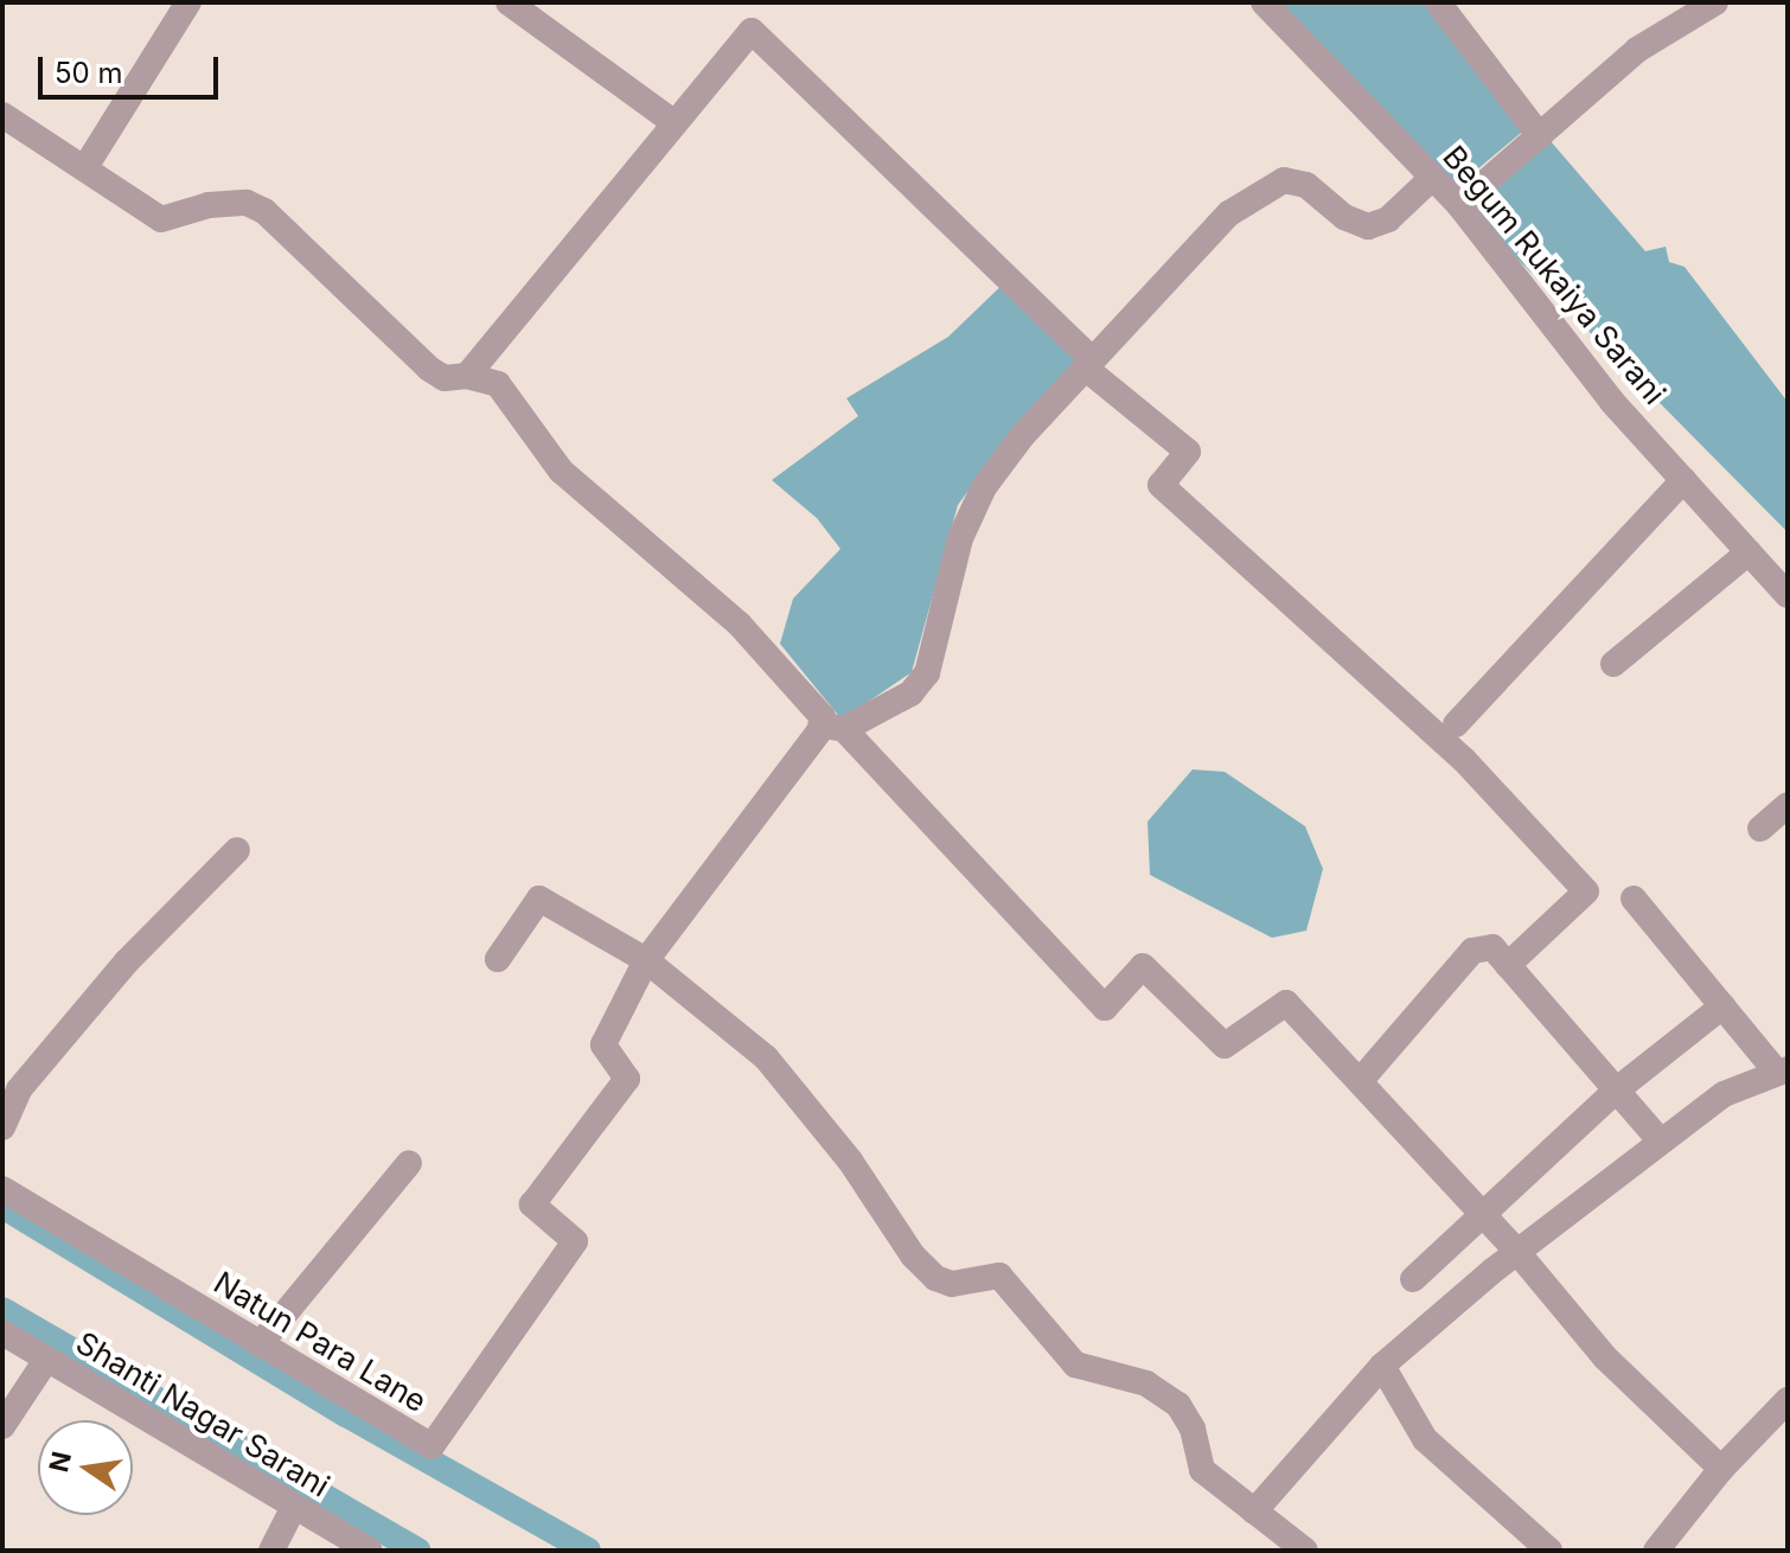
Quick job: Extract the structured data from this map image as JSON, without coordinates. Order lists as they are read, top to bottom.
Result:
{
  "streets": {
    "street": ["Begum Rukaiya Sarani", "Natun Para Lane", "Shanti Nagar Sarani"]
  },
  "scale_bar": "50 m",
  "north": "left"
}
